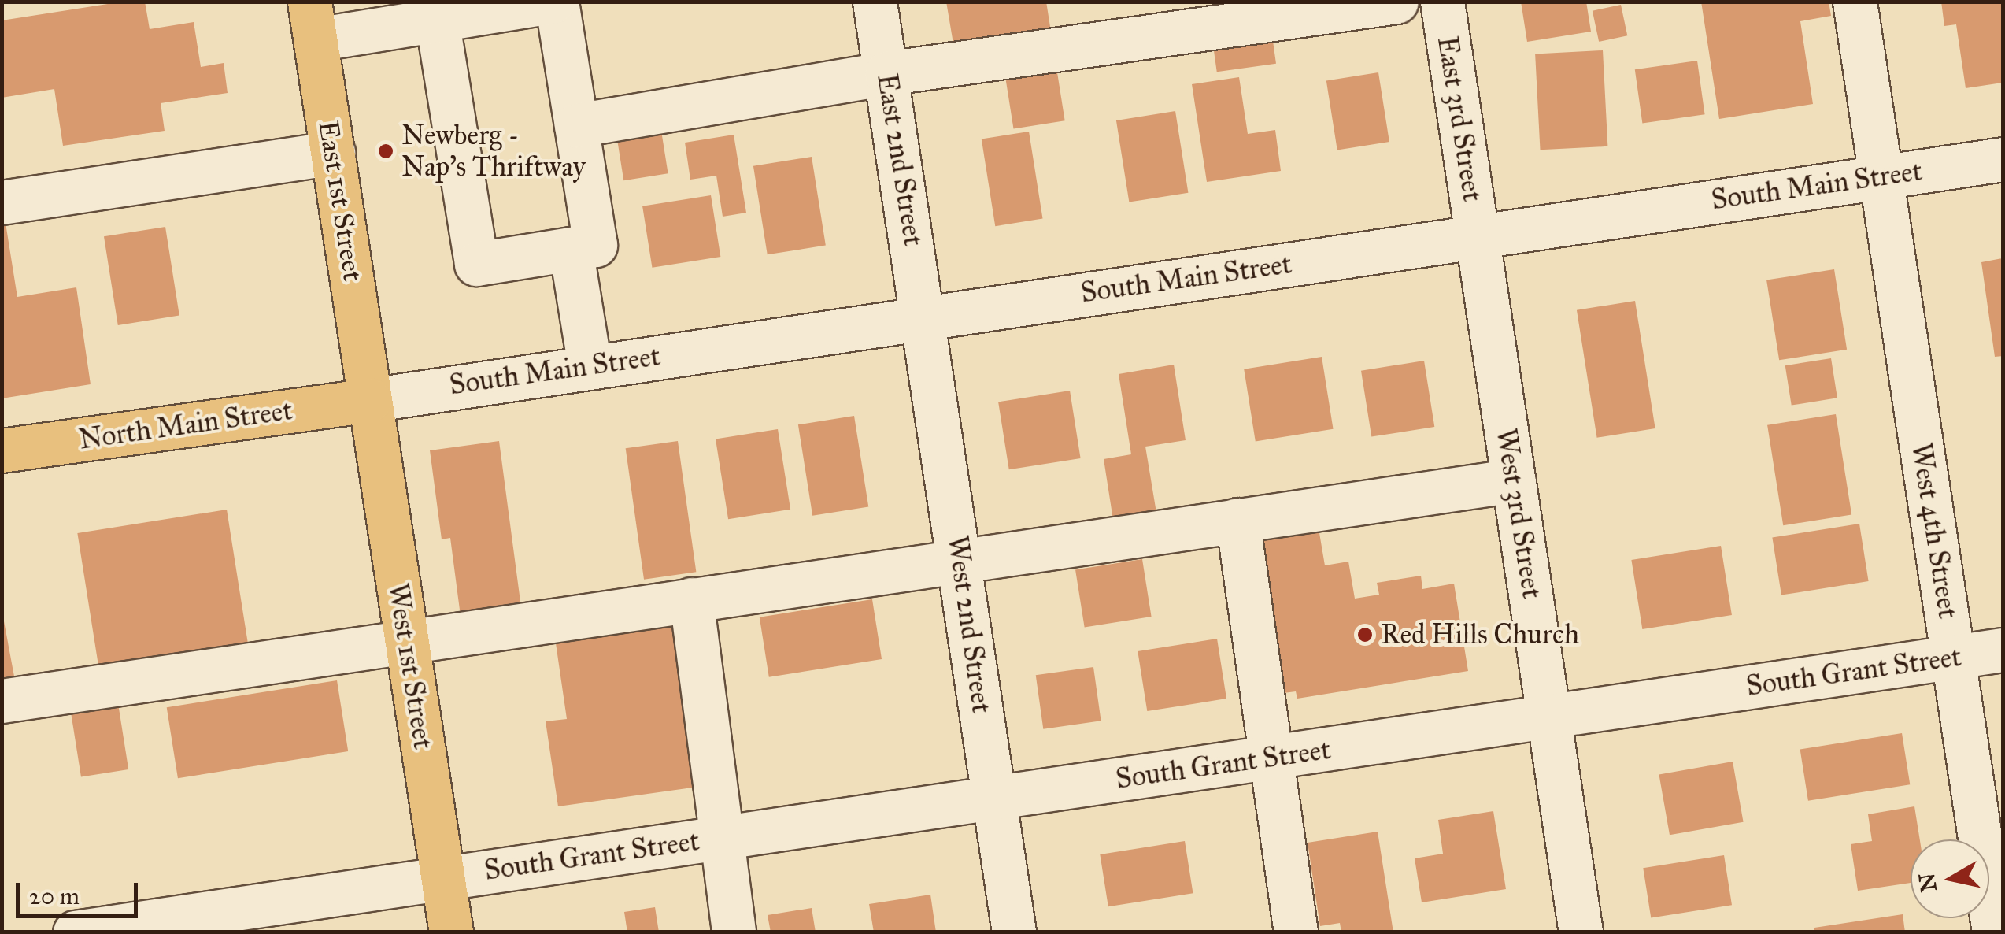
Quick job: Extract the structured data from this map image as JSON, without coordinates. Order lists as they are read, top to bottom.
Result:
{
  "streets": {
    "main road": ["East 1st Street", "North Main Street", "West 1st Street"],
    "street": [
      "East 3rd Street",
      "East 2nd Street",
      "South Main Street",
      "West 3rd Street",
      "West 4th Street",
      "West 2nd Street",
      "South Grant Street"
    ]
  },
  "crossings": [
    ["East 3rd Street", "South Main Street"],
    ["East 3rd Street", "West 3rd Street"],
    ["East 2nd Street", "South Main Street"],
    ["East 2nd Street", "West 2nd Street"],
    ["South Main Street", "East 1st Street"],
    ["South Main Street", "North Main Street"],
    ["South Main Street", "West 3rd Street"],
    ["South Main Street", "West 4th Street"],
    ["South Main Street", "West 2nd Street"],
    ["South Main Street", "West 1st Street"],
    ["East 1st Street", "North Main Street"],
    ["East 1st Street", "West 1st Street"],
    ["North Main Street", "West 1st Street"],
    ["West 3rd Street", "South Grant Street"],
    ["West 4th Street", "South Grant Street"],
    ["West 2nd Street", "South Grant Street"],
    ["West 1st Street", "South Grant Street"]
  ],
  "places": ["Newberg - Nap's Thriftway", "Red Hills Church"],
  "scale_bar": "20 m",
  "north": "left"
}
